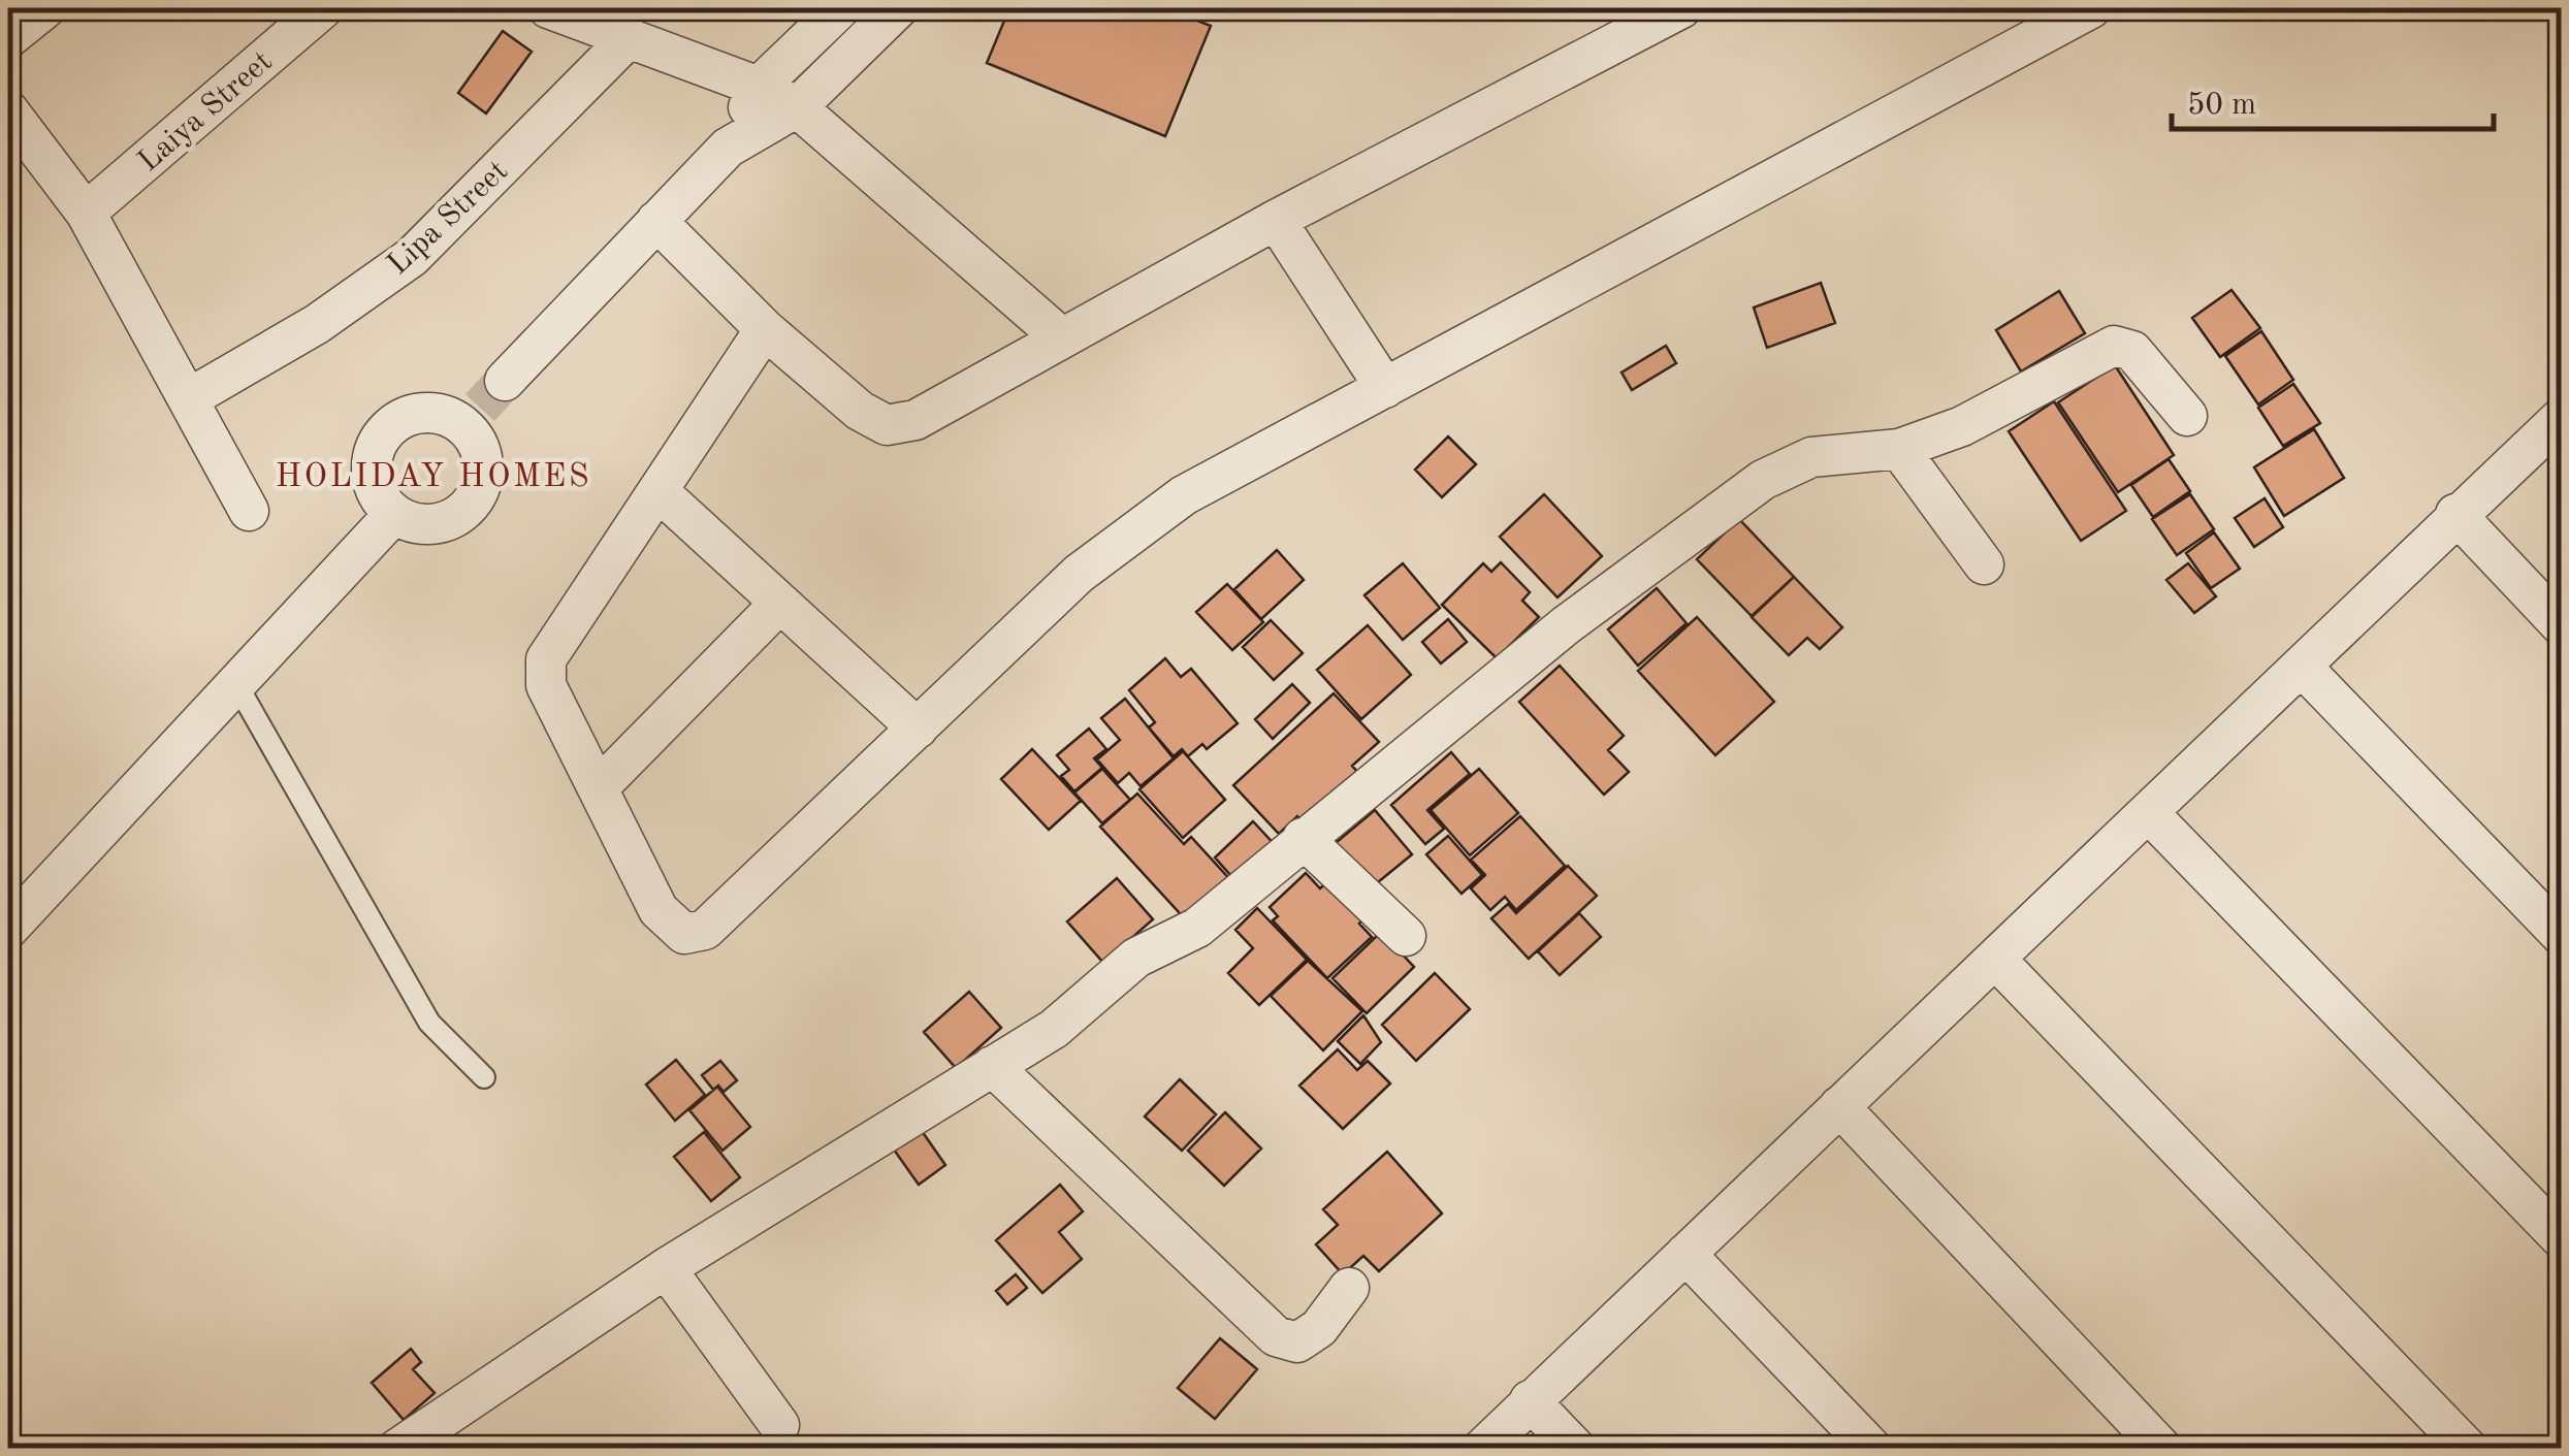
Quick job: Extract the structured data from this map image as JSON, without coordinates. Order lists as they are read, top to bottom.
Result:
{
  "streets": {
    "street": ["Laiya Street", "Lipa Street"]
  },
  "districts": ["HOLIDAY HOMES"],
  "scale_bar": "50 m"
}
